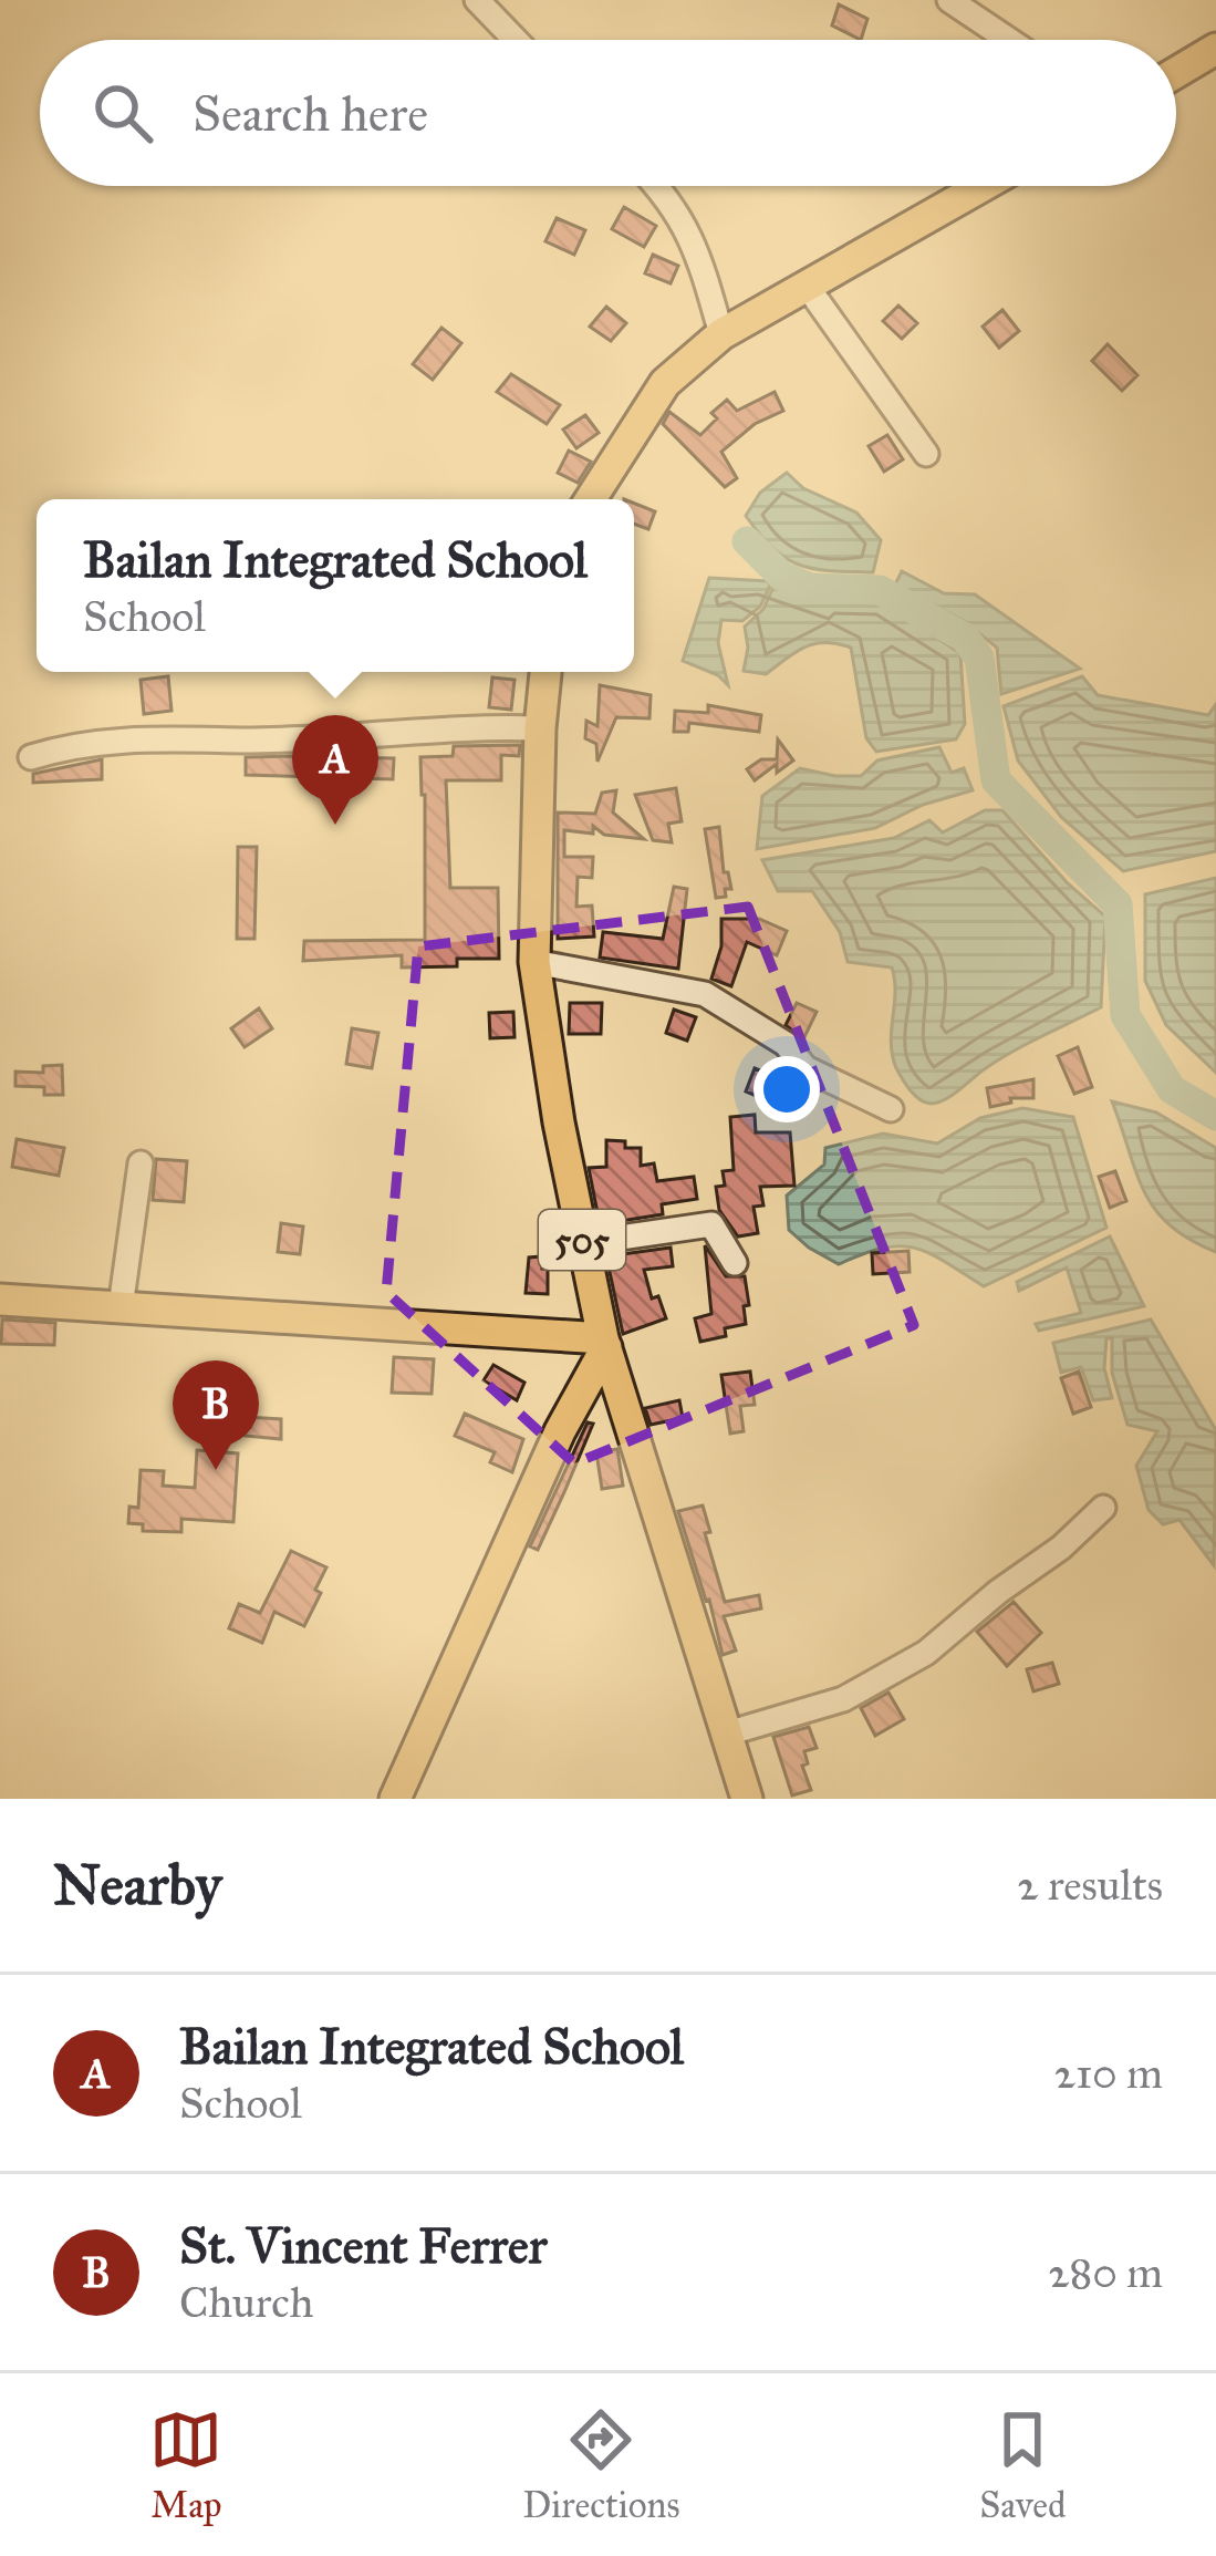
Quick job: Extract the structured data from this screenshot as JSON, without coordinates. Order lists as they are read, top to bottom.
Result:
{
  "streets": {
    "main road": ["505"]
  },
  "page": {
    "search": "Search here",
    "popup": ["Bailan Integrated School", "School"],
    "pins": ["A", "B"],
    "heading": ["Nearby", "2 results"],
    "list": [
      {
        "mark": "A",
        "name": "Bailan Integrated School",
        "note": "School",
        "value": "210 m"
      },
      {
        "mark": "B",
        "name": "St. Vincent Ferrer",
        "note": "Church",
        "value": "280 m"
      }
    ],
    "nav": ["Map", "Directions", "Saved"]
  }
}
